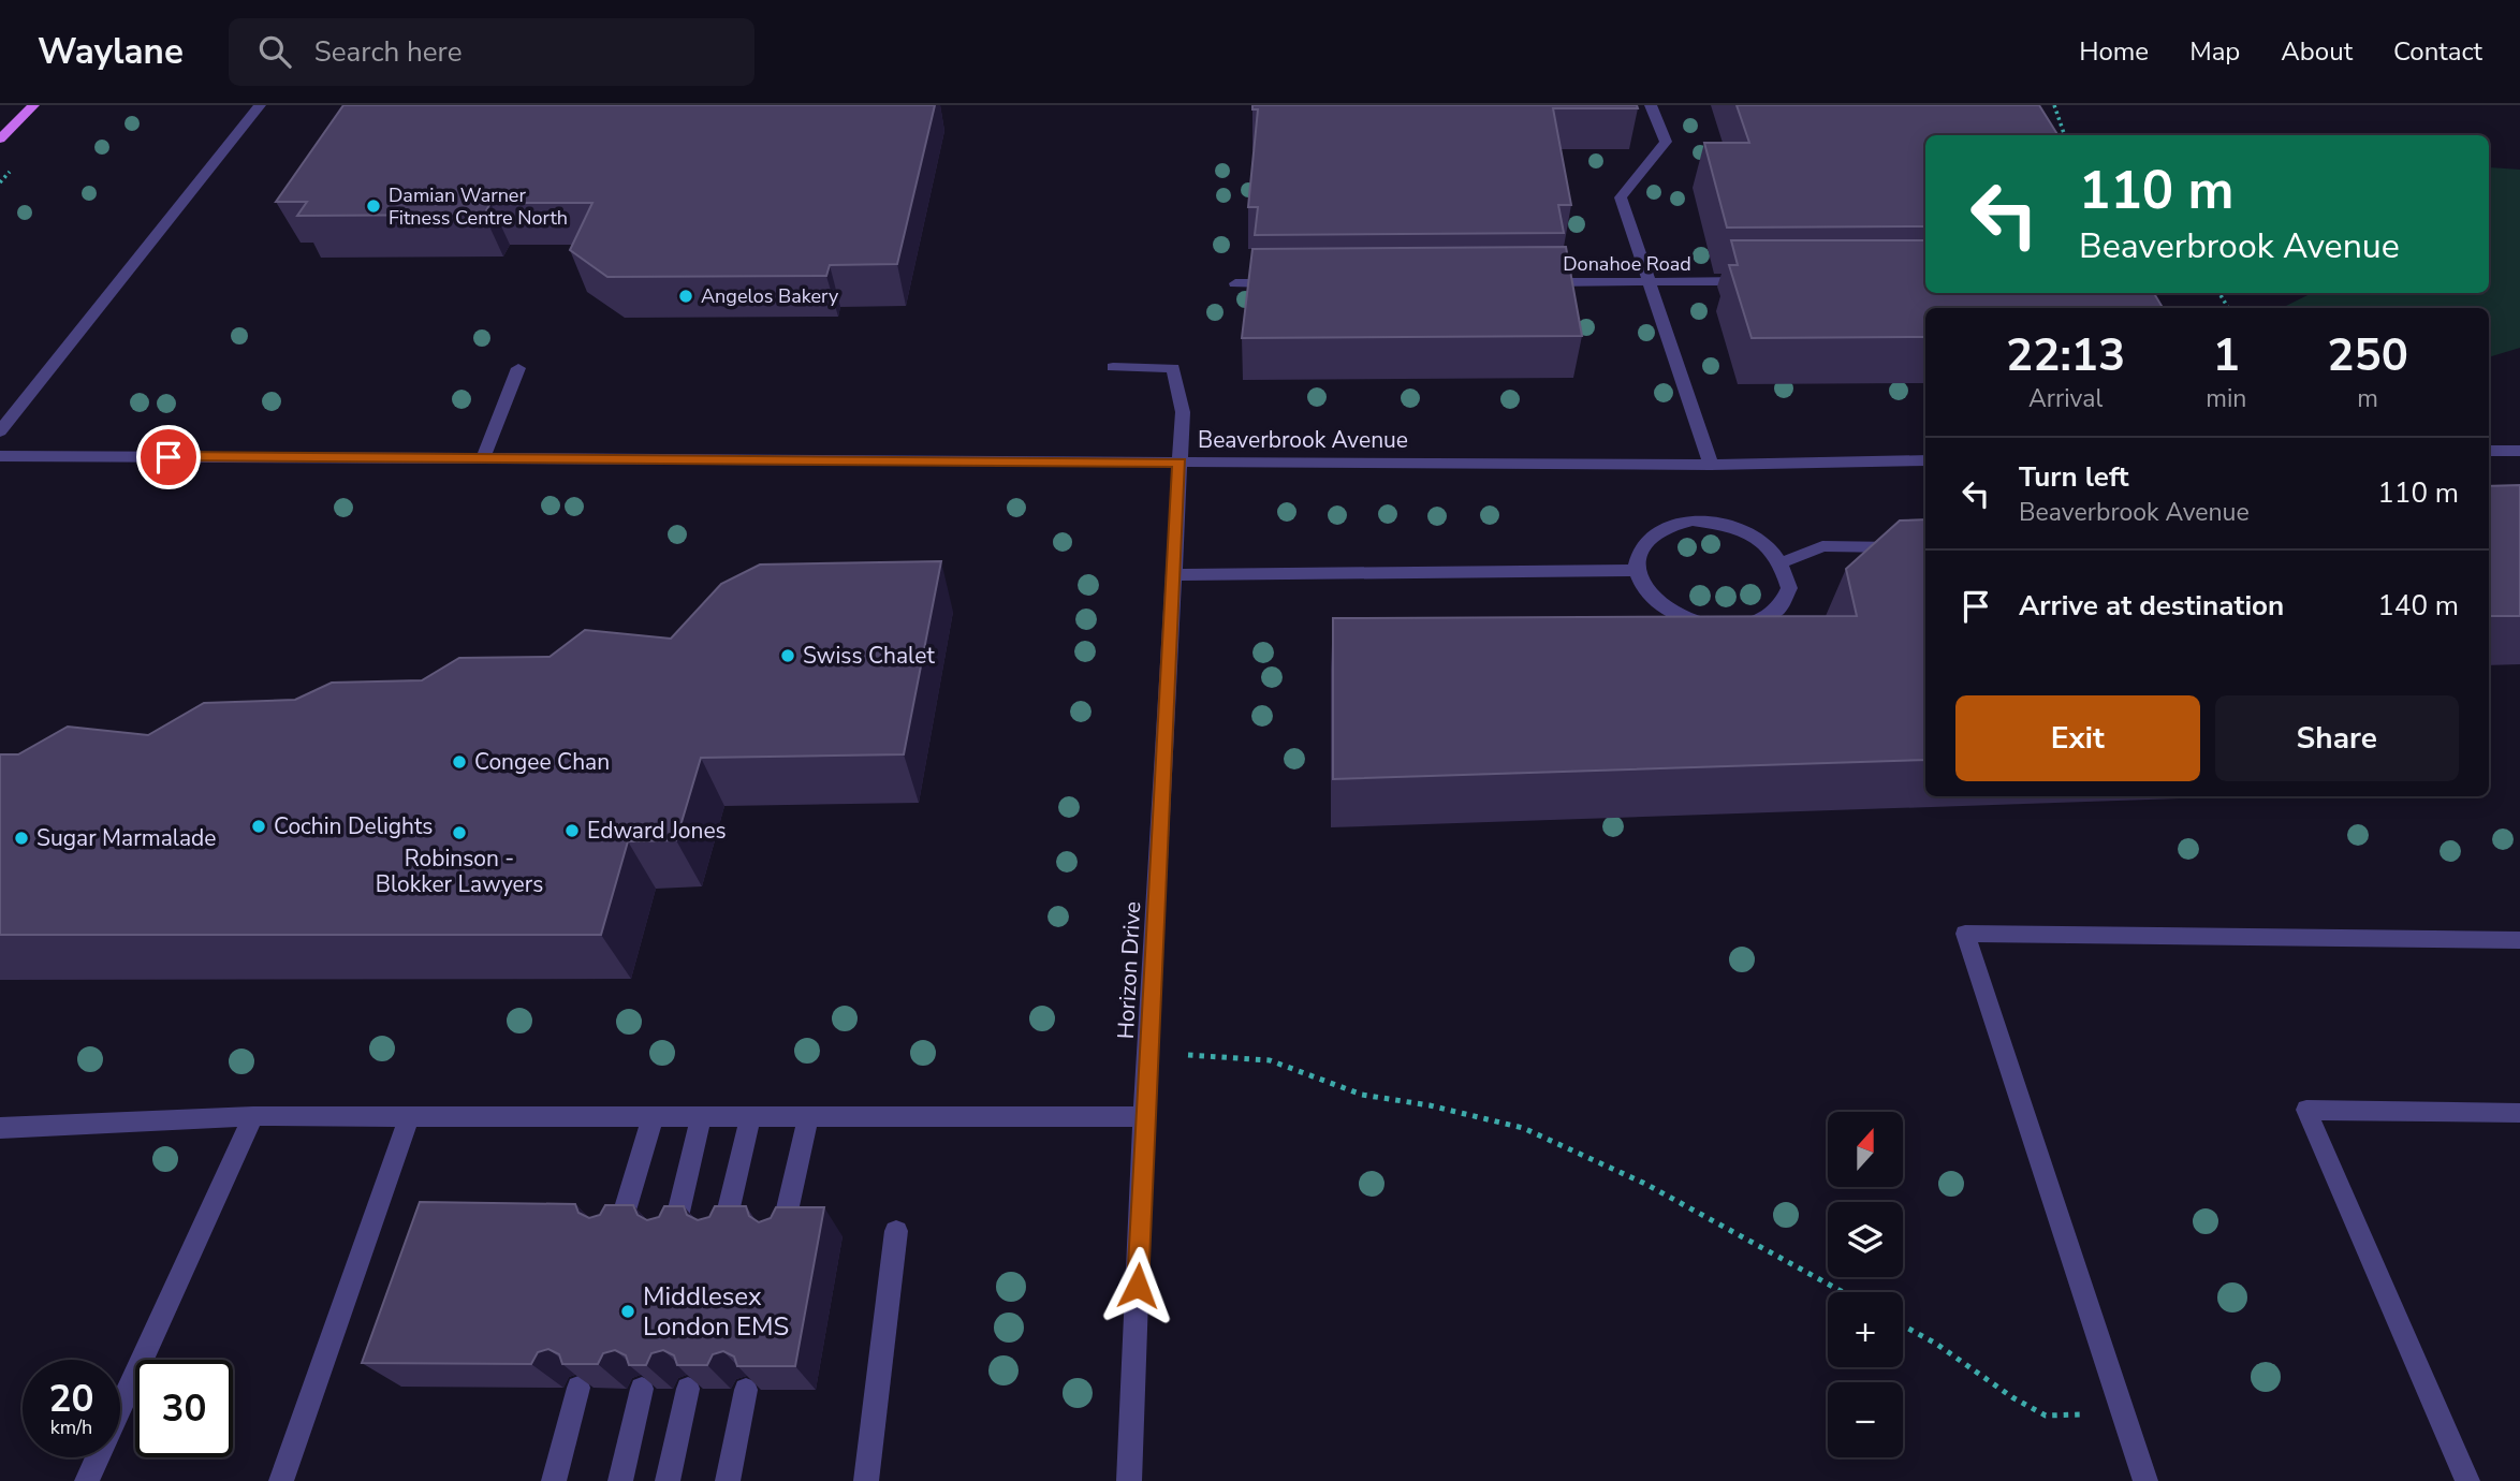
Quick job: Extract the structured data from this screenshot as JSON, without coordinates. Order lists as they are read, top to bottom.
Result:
{
  "streets": {
    "street": ["Donahoe Road", "Beaverbrook Avenue", "Horizon Drive"]
  },
  "crossings": [
    ["Beaverbrook Avenue", "Horizon Drive"]
  ],
  "places": [
    "Damian Warner Fitness Centre North",
    "Angelos Bakery",
    "Swiss Chalet",
    "Congee Chan",
    "Cochin Delights",
    "Edward Jones",
    "Robinson - Blokker Lawyers",
    "Sugar Marmalade",
    "Middlesex London EMS"
  ],
  "north": "top",
  "page": {
    "header": "Waylane",
    "search": "Search here",
    "nav": [
      "Home",
      "Map",
      "About",
      "Contact"
    ],
    "turn": ["110 m", "Beaverbrook Avenue"],
    "eta": [
      "22:13",
      "Arrival",
      "1",
      "min",
      "250",
      "m"
    ],
    "list": [
      {
        "name": "Turn left",
        "note": "Beaverbrook Avenue",
        "value": "110 m"
      },
      {
        "name": "Arrive at destination",
        "value": "140 m"
      }
    ],
    "buttons": ["Exit", "Share"],
    "map_buttons": ["+", "−"],
    "speed": "20 km/h",
    "limit": "30"
  }
}
